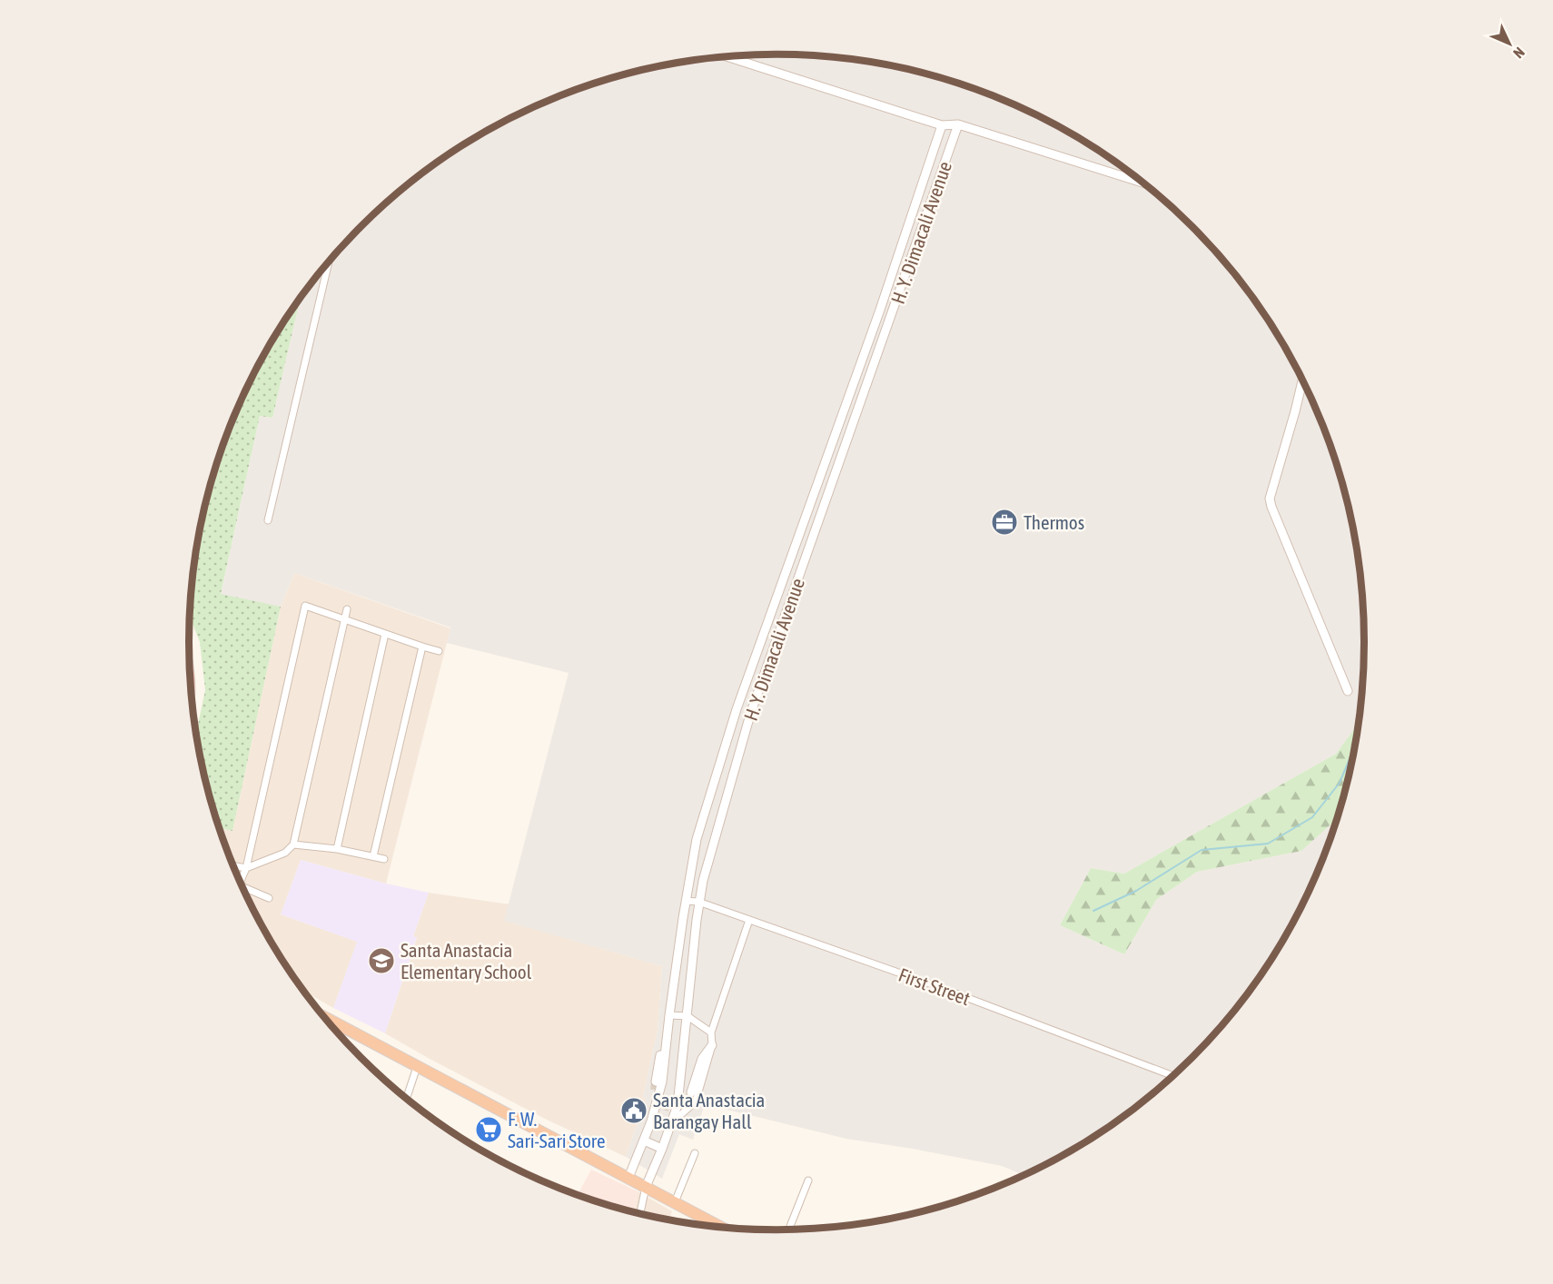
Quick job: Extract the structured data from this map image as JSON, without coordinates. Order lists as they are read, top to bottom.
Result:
{
  "streets": {
    "street": ["H. Y. Dimacali Avenue", "First Street"]
  },
  "crossings": [
    ["H. Y. Dimacali Avenue", "First Street"]
  ],
  "places": {
    "office": ["Thermos"],
    "school or university": ["Santa Anastacia Elementary School"],
    "public building": ["Santa Anastacia Barangay Hall"],
    "supermarket": ["F. W. Sari-Sari Store"]
  },
  "north": "bottom right"
}
